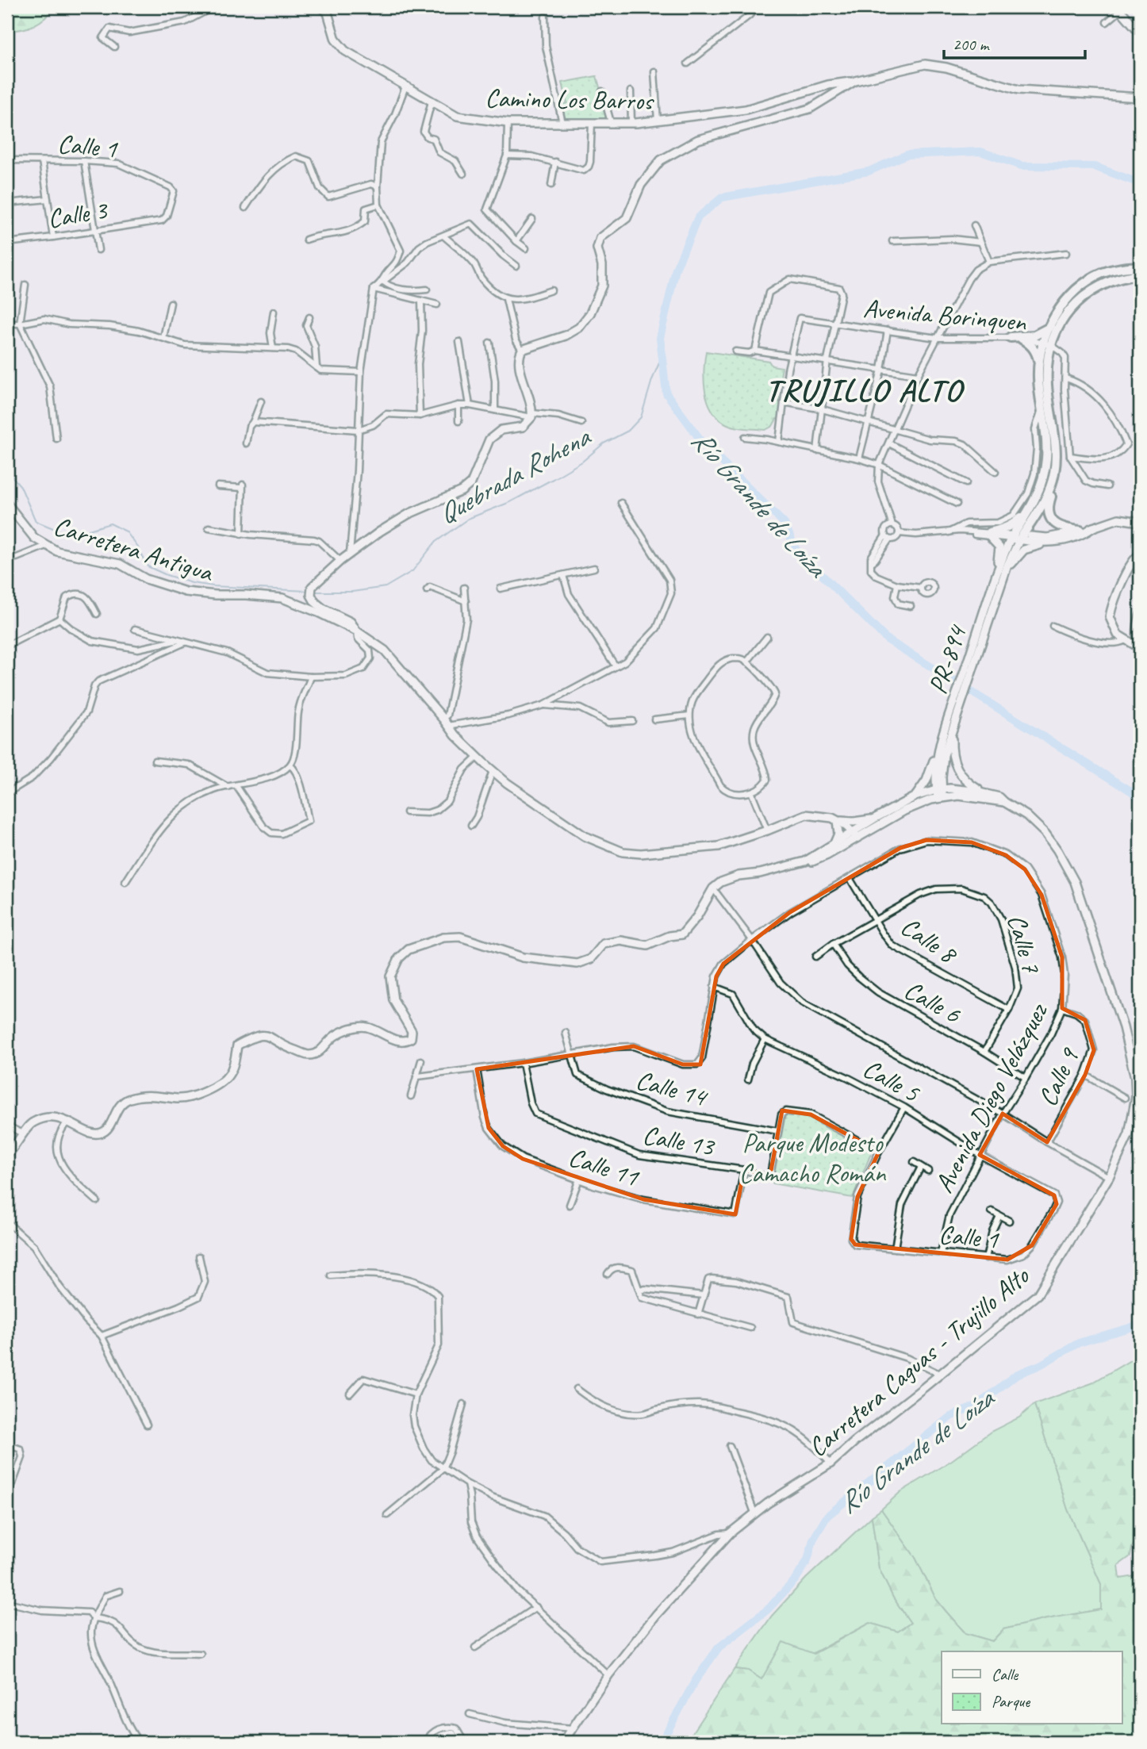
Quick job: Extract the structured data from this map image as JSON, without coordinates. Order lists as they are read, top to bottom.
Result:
{
  "streets": {
    "street": [
      "Camino Los Barros",
      "Calle 1",
      "Calle 3",
      "Avenida Borinquen",
      "Carretera Antigua",
      "PR-894",
      "Calle 8",
      "Calle 7",
      "Calle 6",
      "Calle 9",
      "Calle 5",
      "Calle 14",
      "Avenida Diego Velázquez",
      "Calle 13",
      "Calle 11",
      "Carretera Caguas - Trujillo Alto"
    ]
  },
  "crossings": [
    ["Calle 1", "Calle 3"],
    ["Calle 1", "Calle 5"],
    ["Calle 1", "Avenida Diego Velázquez"],
    ["Calle 1", "Calle 13"],
    ["PR-894", "Carretera Caguas - Trujillo Alto"],
    ["Calle 8", "Calle 7"],
    ["Calle 8", "Avenida Diego Velázquez"],
    ["Calle 7", "Calle 6"],
    ["Calle 6", "Avenida Diego Velázquez"],
    ["Calle 9", "Avenida Diego Velázquez"],
    ["Calle 5", "Avenida Diego Velázquez"],
    ["Calle 14", "Avenida Diego Velázquez"],
    ["Calle 14", "Calle 13"],
    ["Avenida Diego Velázquez", "Calle 13"],
    ["Avenida Diego Velázquez", "Calle 11"],
    ["Calle 13", "Calle 11"]
  ],
  "districts": ["TRUJILLO ALTO"],
  "water": ["Quebrada Rohena", "Río Grande de Loíza"],
  "parks": ["Parque Modesto Camacho Román"],
  "legend": ["Calle", "Parque"],
  "scale_bar": "200 m"
}
